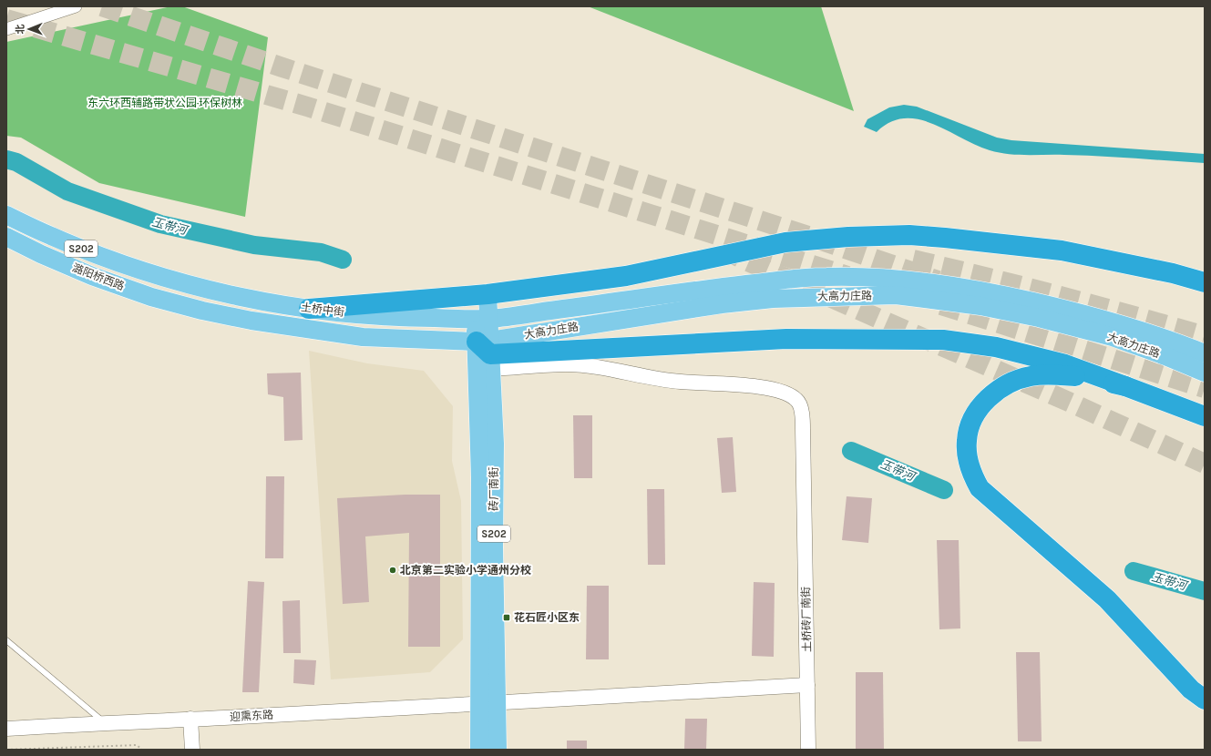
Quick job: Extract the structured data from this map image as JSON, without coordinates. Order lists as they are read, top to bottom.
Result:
{
  "streets": {
    "main road": [
      "S202",
      "潞阳桥西路",
      "大高力庄路",
      "土桥中街",
      "砖厂南街"
    ],
    "street": ["土桥砖厂南街", "迎熏东路"]
  },
  "crossings": [
    ["潞阳桥西路", "大高力庄路"],
    ["潞阳桥西路", "土桥中街"],
    ["潞阳桥西路", "砖厂南街"],
    ["潞阳桥西路", "土桥砖厂南街"],
    ["大高力庄路", "土桥中街"],
    ["大高力庄路", "砖厂南街"],
    ["大高力庄路", "土桥砖厂南街"],
    ["土桥中街", "砖厂南街"],
    ["砖厂南街", "土桥砖厂南街"],
    ["砖厂南街", "迎熏东路"],
    ["土桥砖厂南街", "迎熏东路"]
  ],
  "water": ["玉带河"],
  "parks": ["东六环西辅路带状公园·环保树林"],
  "places": {
    "other": ["北京第二实验小学通州分校"],
    "transit": ["花石匠小区东"]
  },
  "north": "left"
}
